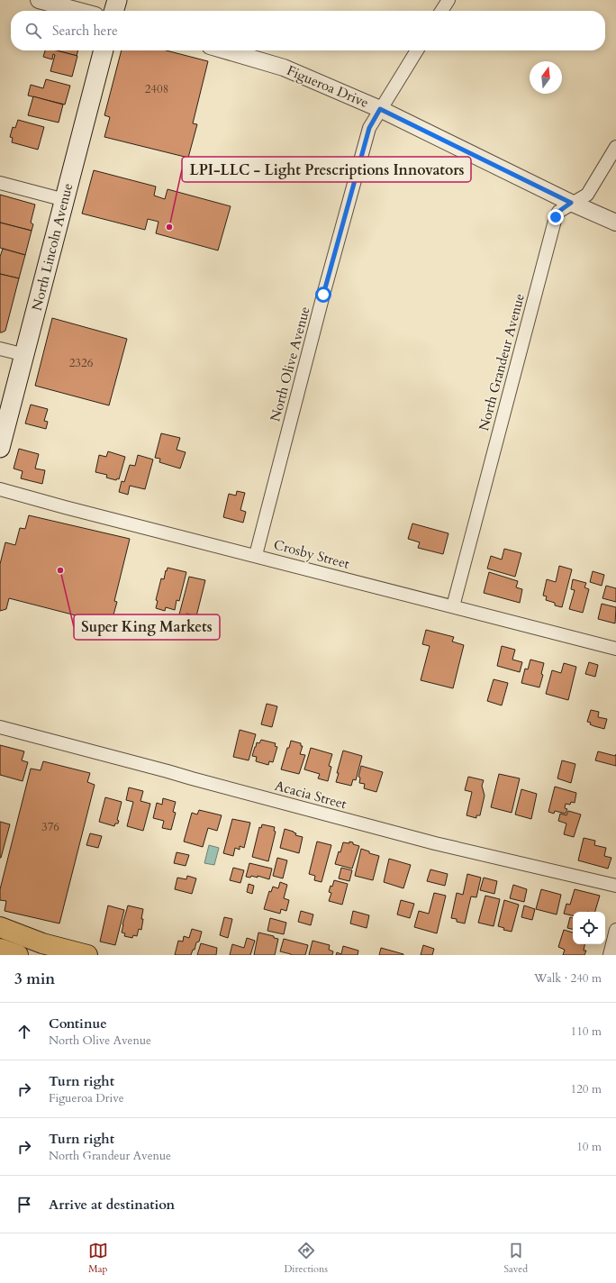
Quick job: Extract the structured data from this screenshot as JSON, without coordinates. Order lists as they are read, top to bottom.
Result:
{
  "streets": {
    "main road": ["North Lincoln Avenue"],
    "street": [
      "Figueroa Drive",
      "North Grandeur Avenue",
      "North Olive Avenue",
      "Crosby Street",
      "Acacia Street"
    ]
  },
  "crossings": [
    ["Figueroa Drive", "North Grandeur Avenue"],
    ["Figueroa Drive", "North Olive Avenue"],
    ["North Grandeur Avenue", "Crosby Street"],
    ["North Olive Avenue", "Crosby Street"]
  ],
  "places": ["LPI-LLC - Light Prescriptions Innovators", "Super King Markets"],
  "house_numbers": ["2408", "2326", "376"],
  "north": "top",
  "page": {
    "search": "Search here",
    "heading": ["3 min", "Walk · 240 m"],
    "list": [
      ["Continue", "North Olive Avenue", "110 m"],
      ["Turn right", "Figueroa Drive", "120 m"],
      ["Turn right", "North Grandeur Avenue", "10 m"],
      "Arrive at destination"
    ],
    "nav": ["Map", "Directions", "Saved"]
  }
}
